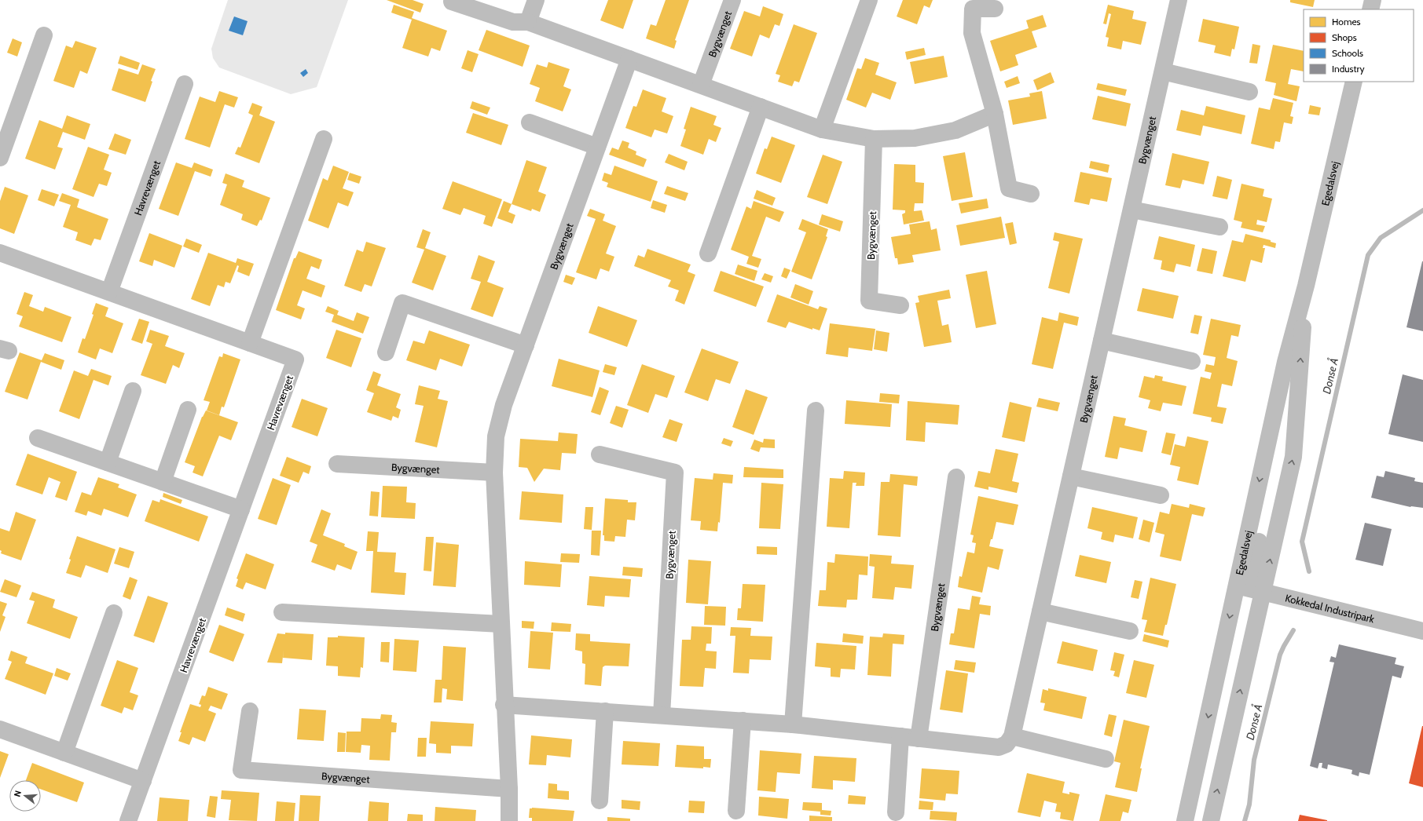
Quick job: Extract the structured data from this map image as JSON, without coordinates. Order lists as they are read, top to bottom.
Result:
{
  "streets": {
    "street": [
      "Bygvænget",
      "Egedalsvej",
      "Havrevænget",
      "Kokkedal Industripark"
    ]
  },
  "crossings": [
    ["Egedalsvej", "Kokkedal Industripark"]
  ],
  "water": ["Donse Å"],
  "legend": [
    "Homes",
    "Shops",
    "Schools",
    "Industry"
  ],
  "north": "left"
}
